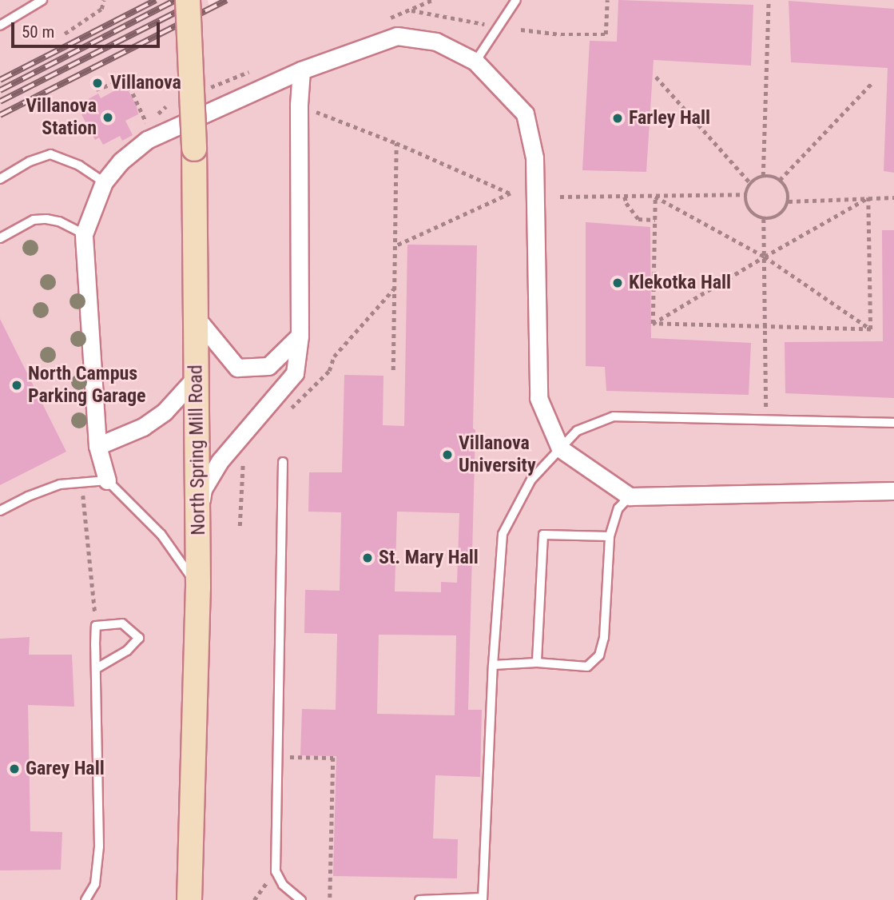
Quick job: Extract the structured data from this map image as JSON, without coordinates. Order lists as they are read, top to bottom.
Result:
{
  "streets": {
    "main road": ["North Spring Mill Road"]
  },
  "places": [
    "Villanova",
    "Villanova Station",
    "Farley Hall",
    "Klekotka Hall",
    "North Campus Parking Garage",
    "Villanova University",
    "St. Mary Hall",
    "Garey Hall"
  ],
  "scale_bar": "50 m"
}
